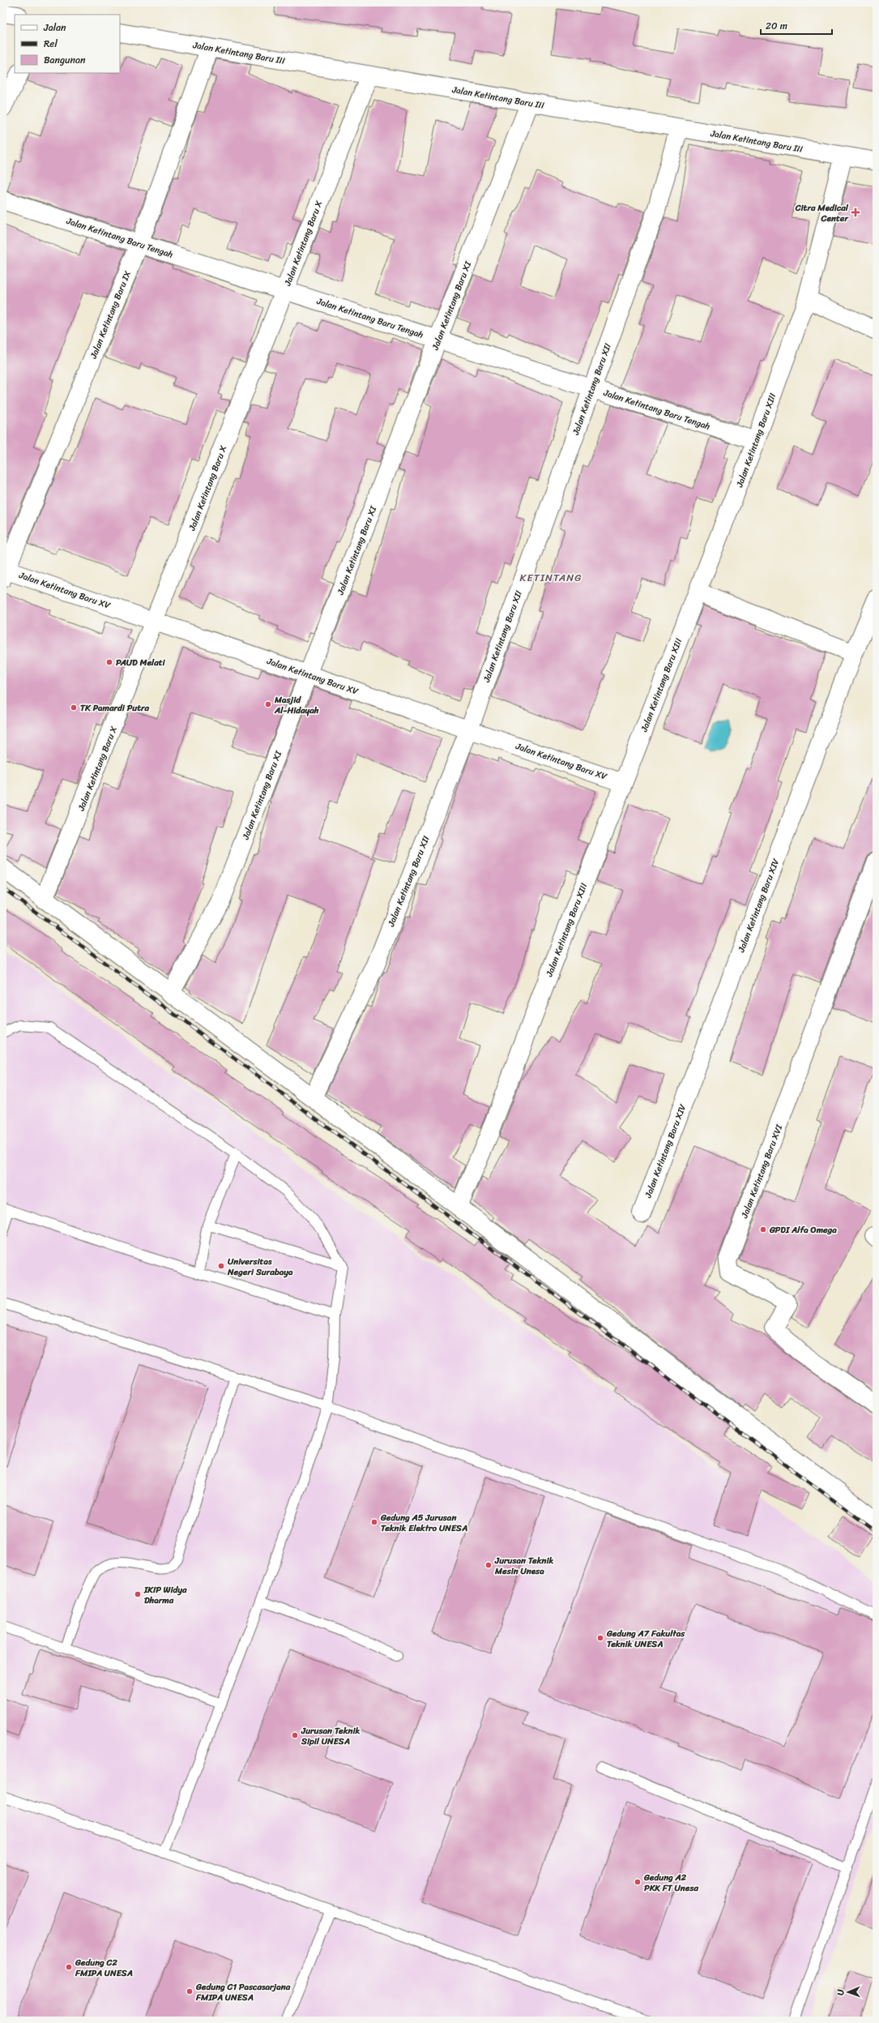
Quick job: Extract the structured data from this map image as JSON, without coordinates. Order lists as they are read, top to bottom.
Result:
{
  "streets": {
    "street": [
      "Jalan Ketintang Baru III",
      "Jalan Ketintang Baru Tengah",
      "Jalan Ketintang Baru X",
      "Jalan Ketintang Baru XI",
      "Jalan Ketintang Baru IX",
      "Jalan Ketintang Baru XII",
      "Jalan Ketintang Baru XIII",
      "Jalan Ketintang Baru XV",
      "Jalan Ketintang Baru XIV",
      "Jalan Ketintang Baru XVI"
    ]
  },
  "crossings": [
    ["Jalan Ketintang Baru III", "Jalan Ketintang Baru X"],
    ["Jalan Ketintang Baru III", "Jalan Ketintang Baru XI"],
    ["Jalan Ketintang Baru III", "Jalan Ketintang Baru IX"],
    ["Jalan Ketintang Baru III", "Jalan Ketintang Baru XII"],
    ["Jalan Ketintang Baru III", "Jalan Ketintang Baru XIII"],
    ["Jalan Ketintang Baru Tengah", "Jalan Ketintang Baru X"],
    ["Jalan Ketintang Baru Tengah", "Jalan Ketintang Baru XI"],
    ["Jalan Ketintang Baru Tengah", "Jalan Ketintang Baru IX"],
    ["Jalan Ketintang Baru Tengah", "Jalan Ketintang Baru XII"],
    ["Jalan Ketintang Baru Tengah", "Jalan Ketintang Baru XIII"],
    ["Jalan Ketintang Baru X", "Jalan Ketintang Baru XV"],
    ["Jalan Ketintang Baru XI", "Jalan Ketintang Baru XV"],
    ["Jalan Ketintang Baru IX", "Jalan Ketintang Baru XV"],
    ["Jalan Ketintang Baru XII", "Jalan Ketintang Baru XV"],
    ["Jalan Ketintang Baru XIII", "Jalan Ketintang Baru XV"]
  ],
  "districts": ["KETINTANG"],
  "places": {
    "health": ["Citra Medical Center"],
    "other": [
      "PAUD Melati",
      "Masjid Al-Hidayah",
      "TK Pamardi Putra",
      "GPDI Alfa Omega",
      "Universitas Negeri Surabaya",
      "Gedung A5 Jurusan Teknik Elektro UNESA",
      "Jurusan Teknik Mesin Unesa",
      "IKIP Widya Dharma",
      "Gedung A7 Fakultas Teknik UNESA",
      "Jurusan Teknik Sipil UNESA",
      "Gedung A2 PKK FT Unesa",
      "Gedung C2 FMIPA UNESA",
      "Gedung C1 Pascasarjana FMIPA UNESA"
    ]
  },
  "legend": ["Jalan", "Rel", "Bangunan"],
  "scale_bar": "20 m",
  "north": "left"
}
